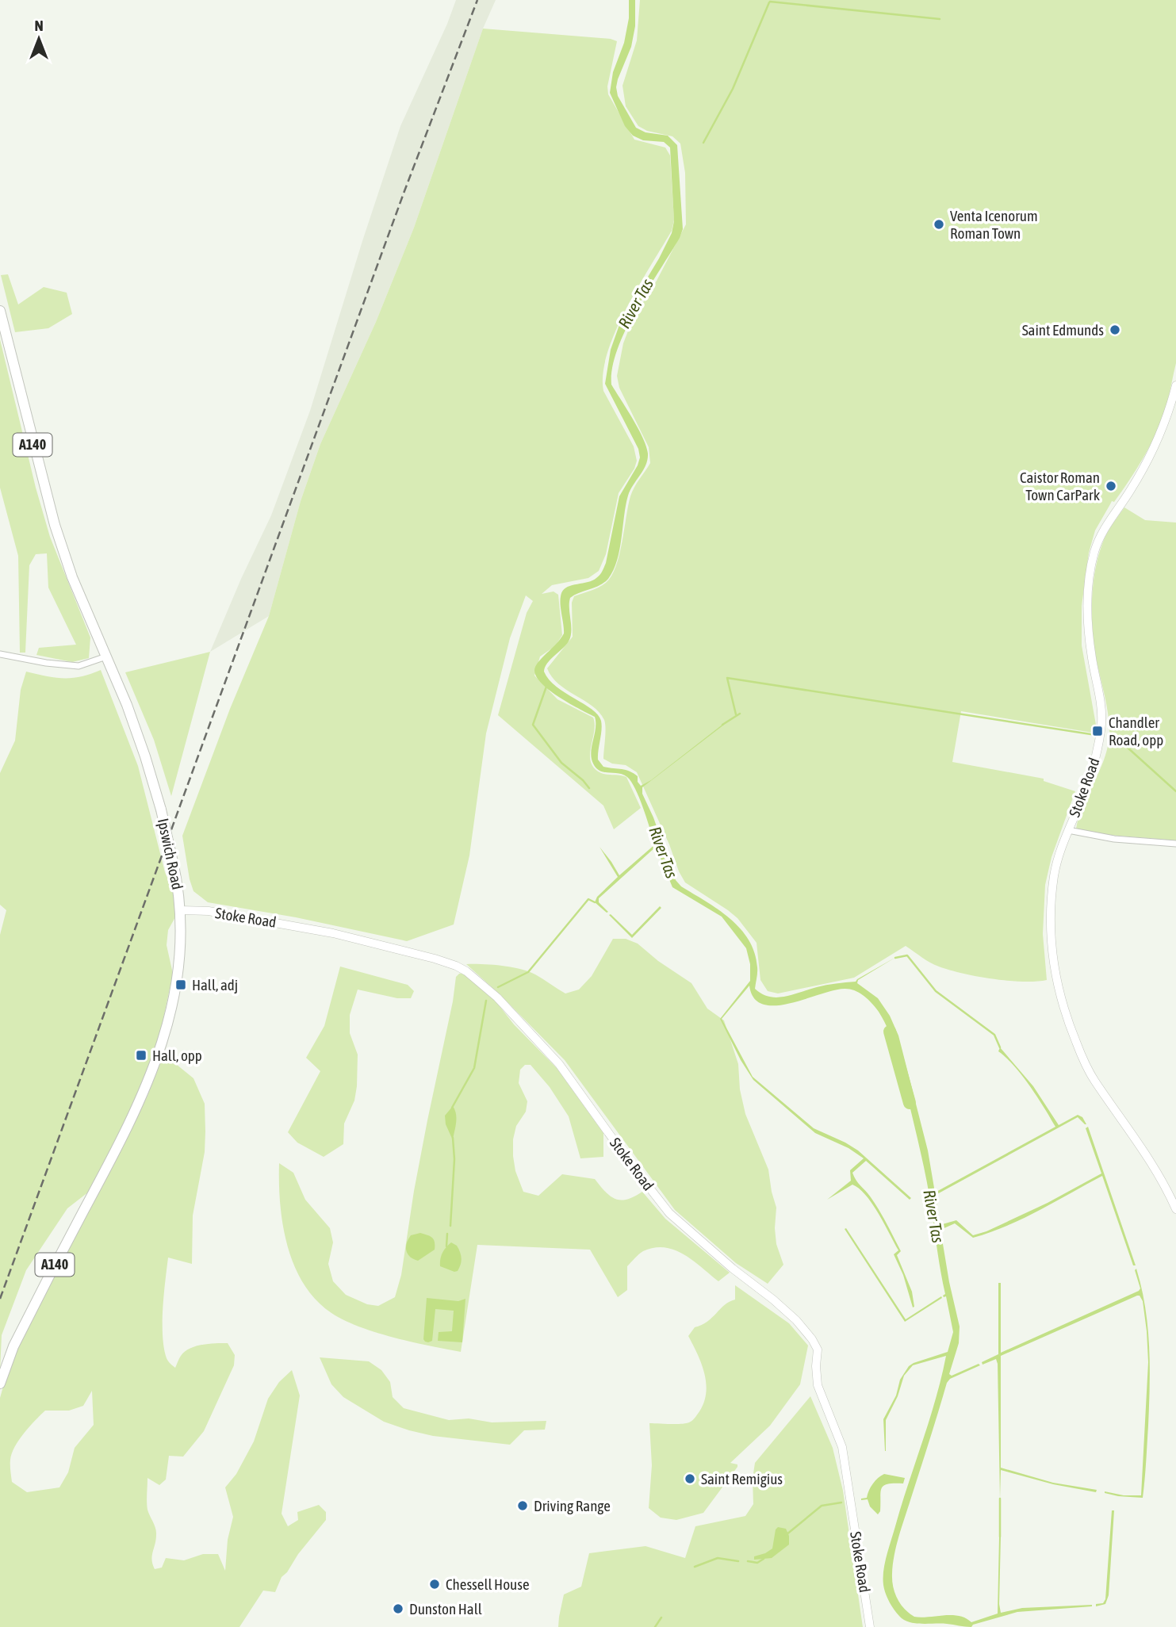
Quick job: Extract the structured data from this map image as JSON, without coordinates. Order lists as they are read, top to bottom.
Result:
{
  "streets": {
    "highway": ["A140", "Ipswich Road"],
    "street": ["Stoke Road"]
  },
  "crossings": [
    ["Stoke Road", "Ipswich Road"]
  ],
  "water": ["River Tas"],
  "places": {
    "other": [
      "Venta Icenorum Roman Town",
      "Saint Edmunds",
      "Caistor Roman Town CarPark",
      "Saint Remigius",
      "Driving Range",
      "Chessell House",
      "Dunston Hall"
    ],
    "transit": ["Chandler Road, opp", "Hall, adj", "Hall, opp"]
  },
  "north": "top"
}
